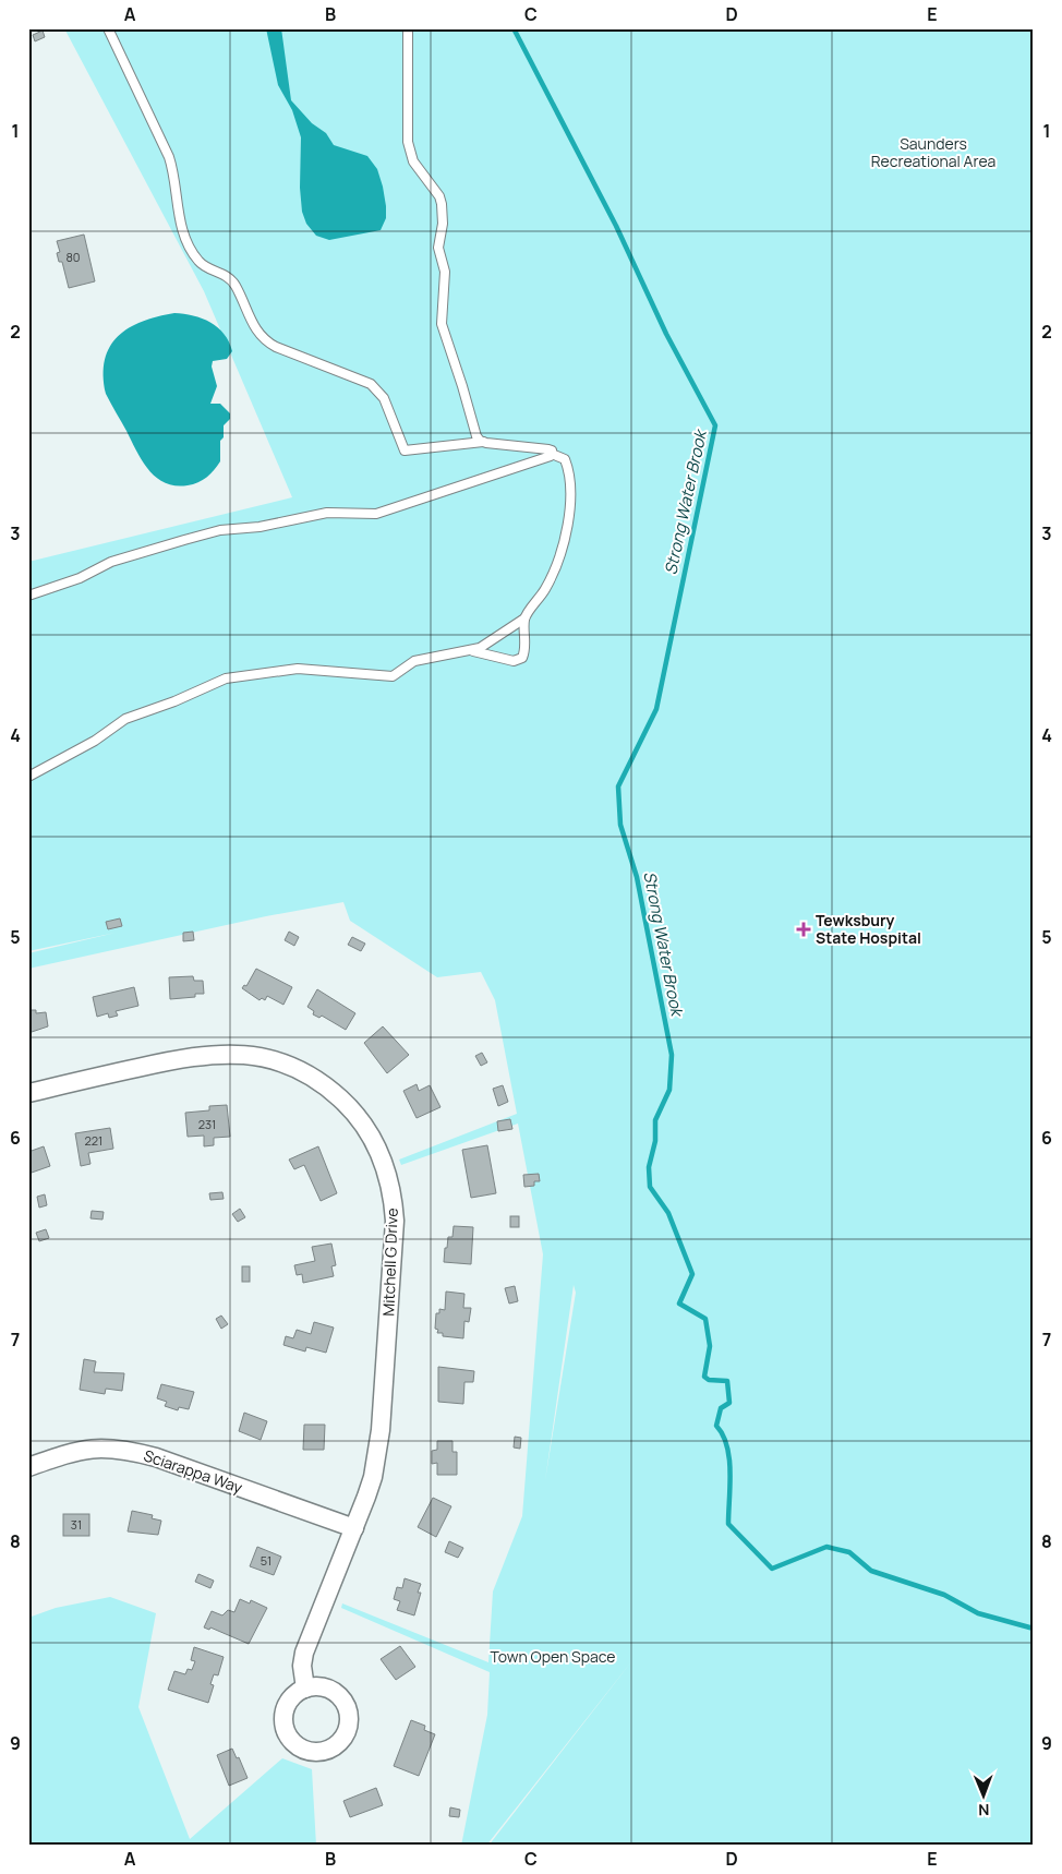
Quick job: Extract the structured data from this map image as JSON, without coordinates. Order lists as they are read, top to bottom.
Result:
{
  "streets": {
    "street": ["Mitchell G Drive", "Sciarappa Way"]
  },
  "crossings": [
    ["Mitchell G Drive", "Sciarappa Way"]
  ],
  "water": ["Strong Water Brook"],
  "parks": ["Saunders Recreational Area", "Town Open Space"],
  "places": {
    "health": ["Tewksbury State Hospital"]
  },
  "house_numbers": [
    "80",
    "231",
    "221",
    "31",
    "51"
  ],
  "north": "bottom",
  "grid": {
    "columns": [
      "A",
      "B",
      "C",
      "D",
      "E"
    ],
    "rows": [
      "1",
      "2",
      "3",
      "4",
      "5",
      "6",
      "7",
      "8",
      "9"
    ]
  }
}
